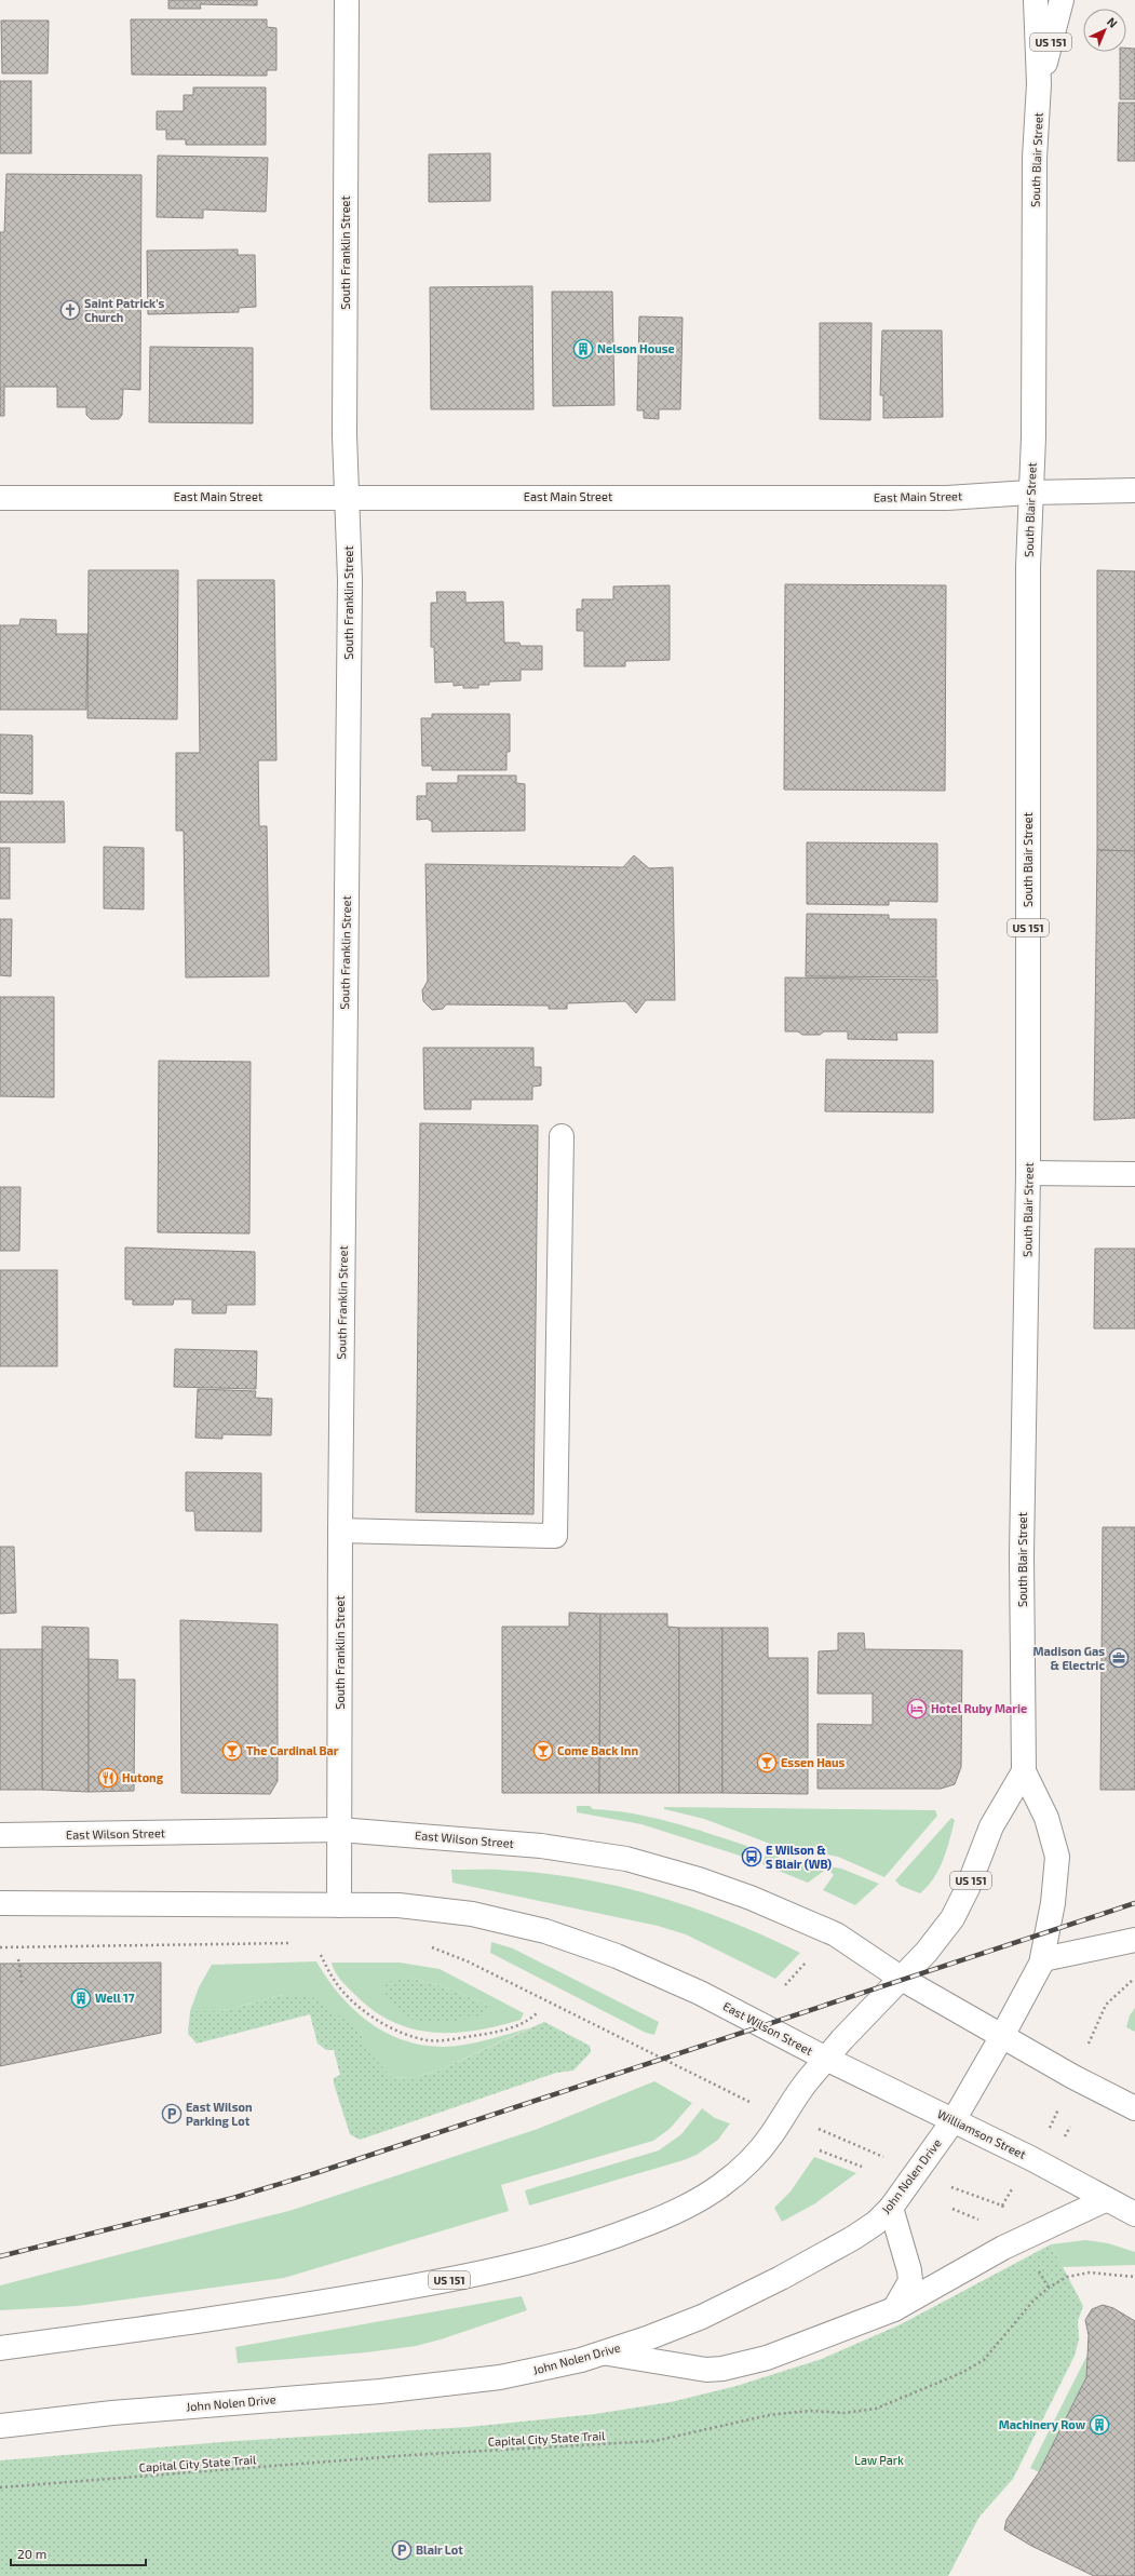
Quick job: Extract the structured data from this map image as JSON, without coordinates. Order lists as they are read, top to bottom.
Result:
{
  "streets": {
    "street": [
      "US 151",
      "South Blair Street",
      "South Franklin Street",
      "East Main Street",
      "East Wilson Street",
      "Williamson Street",
      "John Nolen Drive"
    ],
    "path": ["Capital City State Trail"]
  },
  "crossings": [
    ["US 151", "South Blair Street"],
    ["US 151", "East Wilson Street"],
    ["US 151", "Williamson Street"],
    ["South Blair Street", "East Main Street"],
    ["South Blair Street", "John Nolen Drive"],
    ["South Franklin Street", "East Main Street"],
    ["South Franklin Street", "East Wilson Street"],
    ["East Wilson Street", "Williamson Street"],
    ["Williamson Street", "John Nolen Drive"]
  ],
  "parks": ["Law Park"],
  "places": {
    "church": ["Saint Patrick's Church"],
    "building": ["Nelson House", "Well 17", "Machinery Row"],
    "office": ["Madison Gas & Electric"],
    "hotel": ["Hotel Ruby Marie"],
    "bar": ["The Cardinal Bar", "Come Back Inn", "Essen Haus"],
    "restaurant": ["Hutong"],
    "bus stop": ["E Wilson & S Blair (WB)"],
    "parking": ["East Wilson Parking Lot", "Blair Lot"]
  },
  "scale_bar": "20 m",
  "north": "top right"
}
